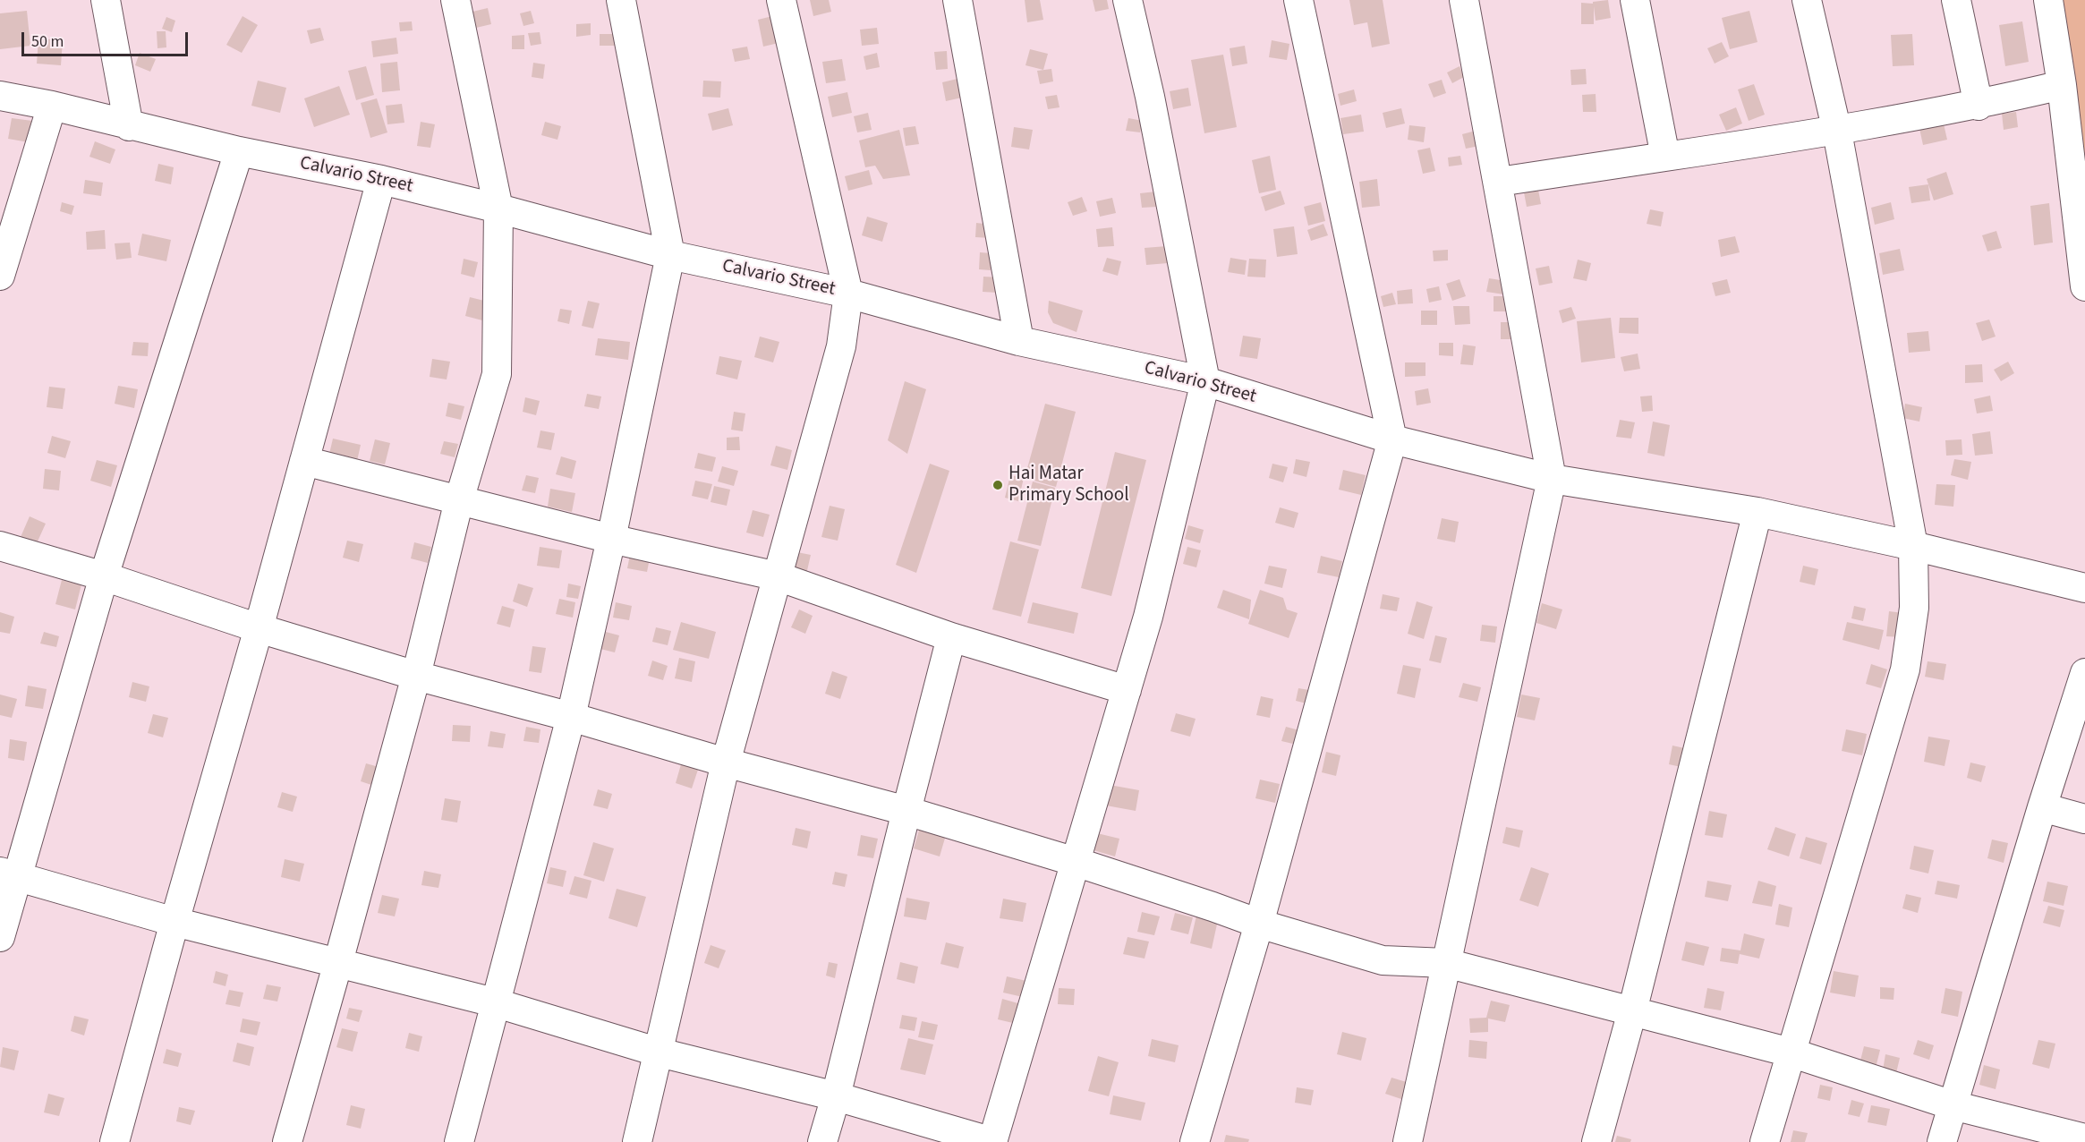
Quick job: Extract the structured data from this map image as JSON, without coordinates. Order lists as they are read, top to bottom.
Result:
{
  "streets": {
    "street": ["Calvario Street"]
  },
  "places": ["Hai Matar Primary School"],
  "scale_bar": "50 m"
}
